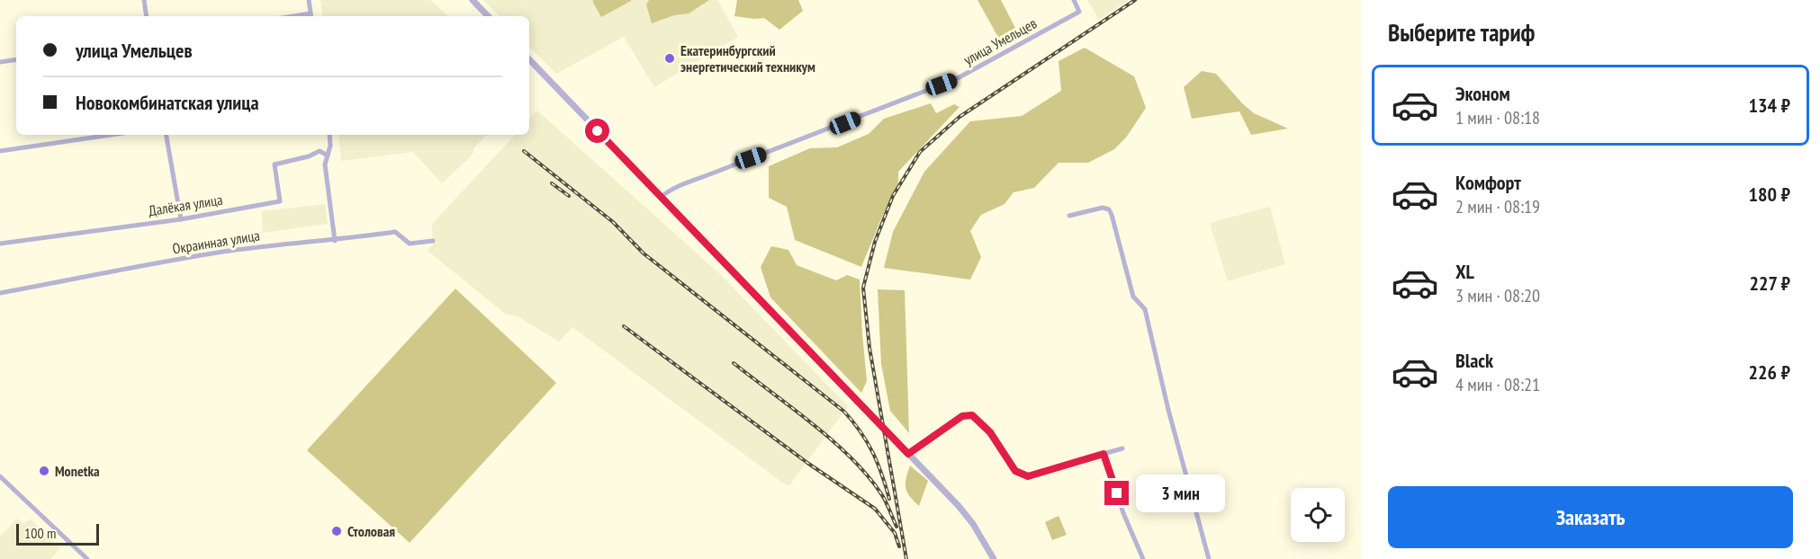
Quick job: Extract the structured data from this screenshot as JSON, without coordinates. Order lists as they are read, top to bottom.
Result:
{
  "streets": {
    "street": ["улица Умельцев", "Далёкая улица", "Окраинная улица"]
  },
  "places": ["Екатеринбургский энергетический техникум", "Monetka", "Столовая"],
  "scale_bar": "100 m",
  "page": {
    "heading": "Выберите тариф",
    "banner": ["улица Умельцев", "Новокомбинатская улица"],
    "list": [
      {
        "name": "Эконом",
        "note": "1 мин · 08:18",
        "value": "134 ₽"
      },
      {
        "name": "Комфорт",
        "note": "2 мин · 08:19",
        "value": "180 ₽"
      },
      {
        "name": "XL",
        "note": "3 мин · 08:20",
        "value": "227 ₽"
      },
      {
        "name": "Black",
        "note": "4 мин · 08:21",
        "value": "226 ₽"
      }
    ],
    "bubble": "3 мин",
    "buttons": "Заказать",
    "scale": "100 m"
  }
}
